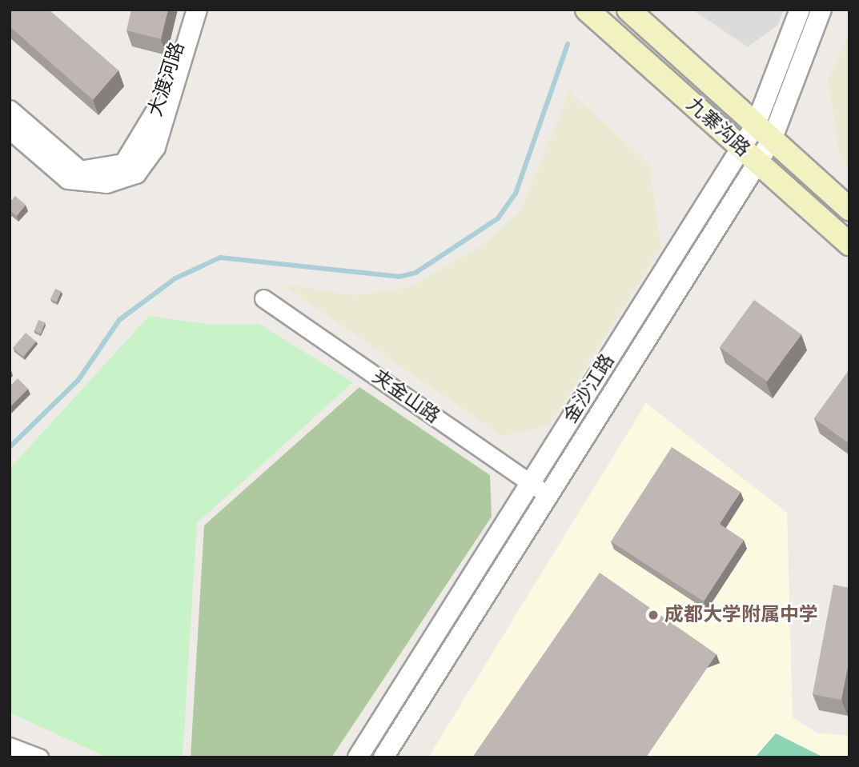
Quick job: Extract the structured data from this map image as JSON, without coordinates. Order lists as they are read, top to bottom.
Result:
{
  "streets": {
    "main road": ["九寨沟路"],
    "street": ["大渡河路", "金沙江路", "夹金山路"]
  },
  "crossings": [
    ["九寨沟路", "金沙江路"],
    ["金沙江路", "夹金山路"]
  ],
  "places": ["成都大学附属中学"]
}
